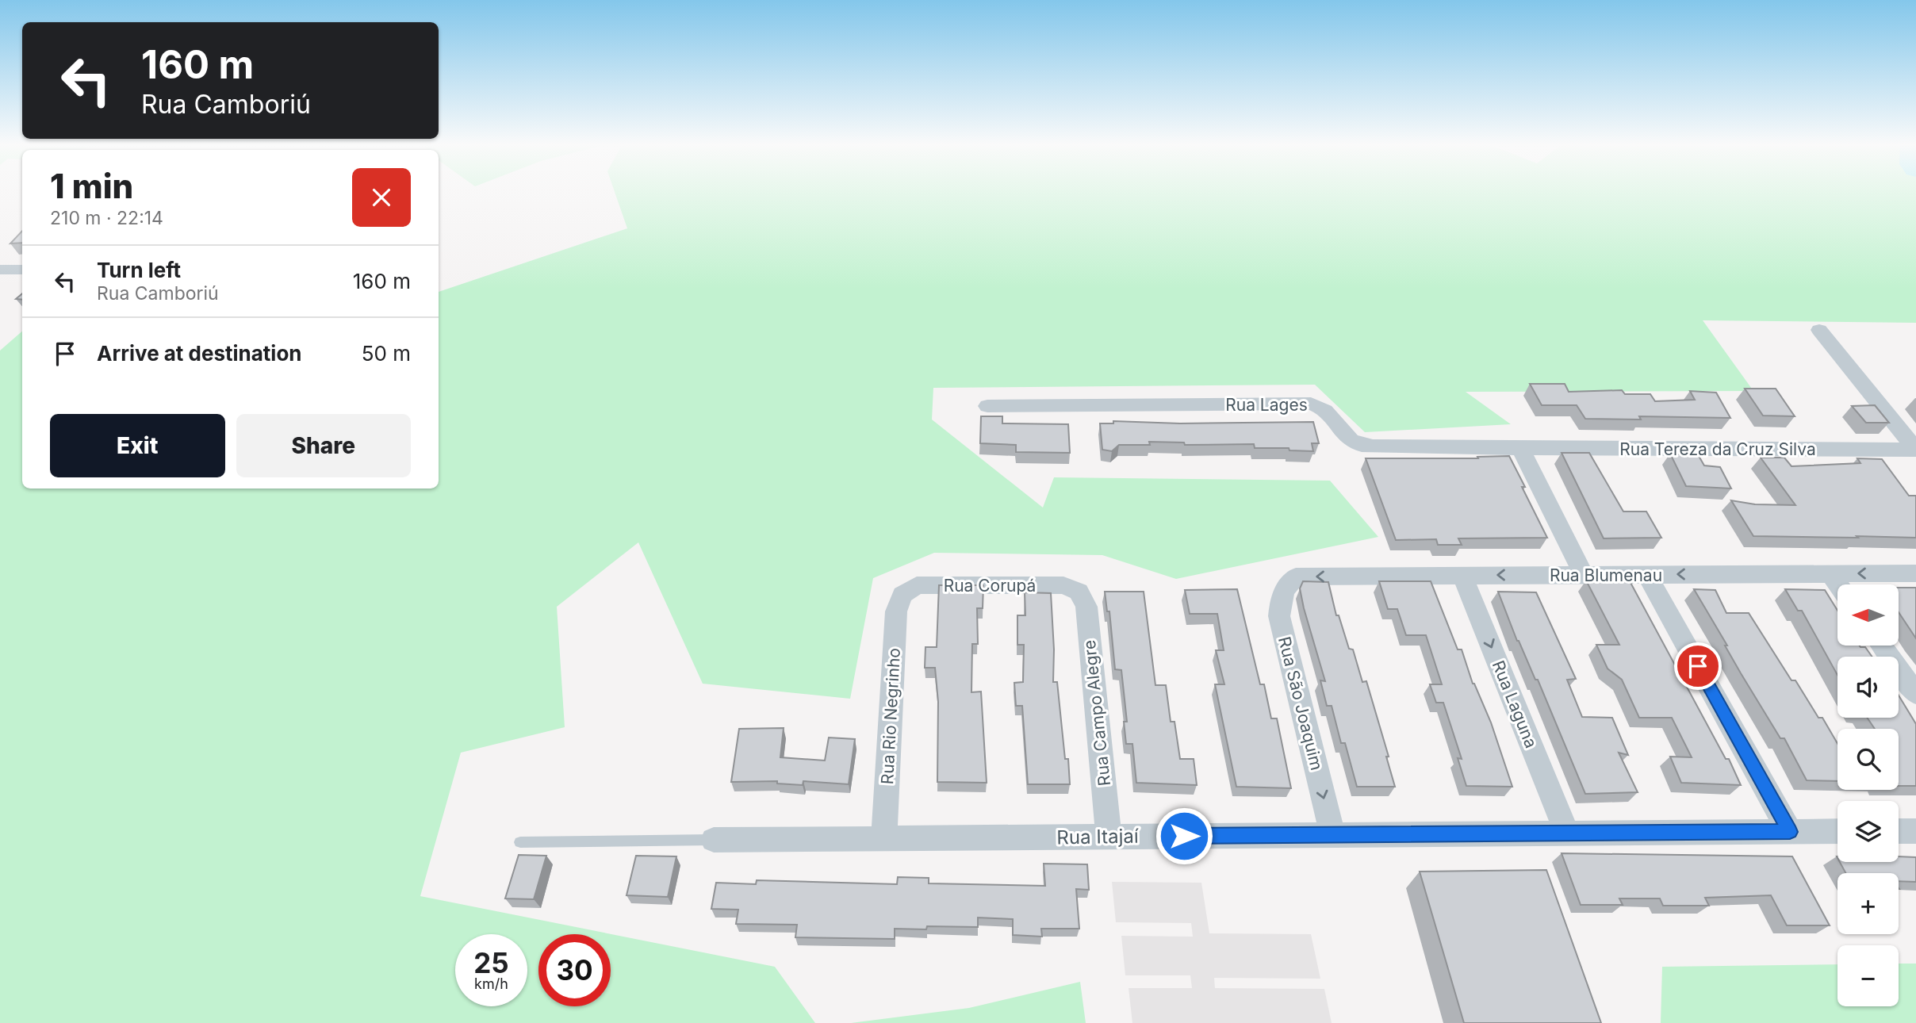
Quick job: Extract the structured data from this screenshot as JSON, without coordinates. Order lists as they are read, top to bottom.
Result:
{
  "streets": {
    "street": [
      "Rua Lages",
      "Rua Tereza da Cruz Silva",
      "Rua Blumenau",
      "Rua Corupá",
      "Rua São Joaquim",
      "Rua Laguna",
      "Rua Campo Alegre",
      "Rua Rio Negrinho",
      "Rua Itajaí"
    ]
  },
  "crossings": [
    ["Rua Lages", "Rua Tereza da Cruz Silva"],
    ["Rua Blumenau", "Rua São Joaquim"],
    ["Rua Blumenau", "Rua Laguna"],
    ["Rua Corupá", "Rua Campo Alegre"],
    ["Rua Corupá", "Rua Rio Negrinho"],
    ["Rua São Joaquim", "Rua Itajaí"],
    ["Rua Laguna", "Rua Itajaí"],
    ["Rua Campo Alegre", "Rua Itajaí"],
    ["Rua Rio Negrinho", "Rua Itajaí"]
  ],
  "one_way": ["Rua Blumenau", "Rua São Joaquim"],
  "north": "left",
  "page": {
    "turn": ["160 m", "Rua Camboriú"],
    "heading": ["1 min", "210 m · 22:14"],
    "list": [
      {
        "name": "Turn left",
        "note": "Rua Camboriú",
        "value": "160 m"
      },
      {
        "name": "Arrive at destination",
        "value": "50 m"
      }
    ],
    "buttons": ["Exit", "Share"],
    "map_buttons": ["+", "−"],
    "speed": "25 km/h",
    "limit": "30"
  }
}
